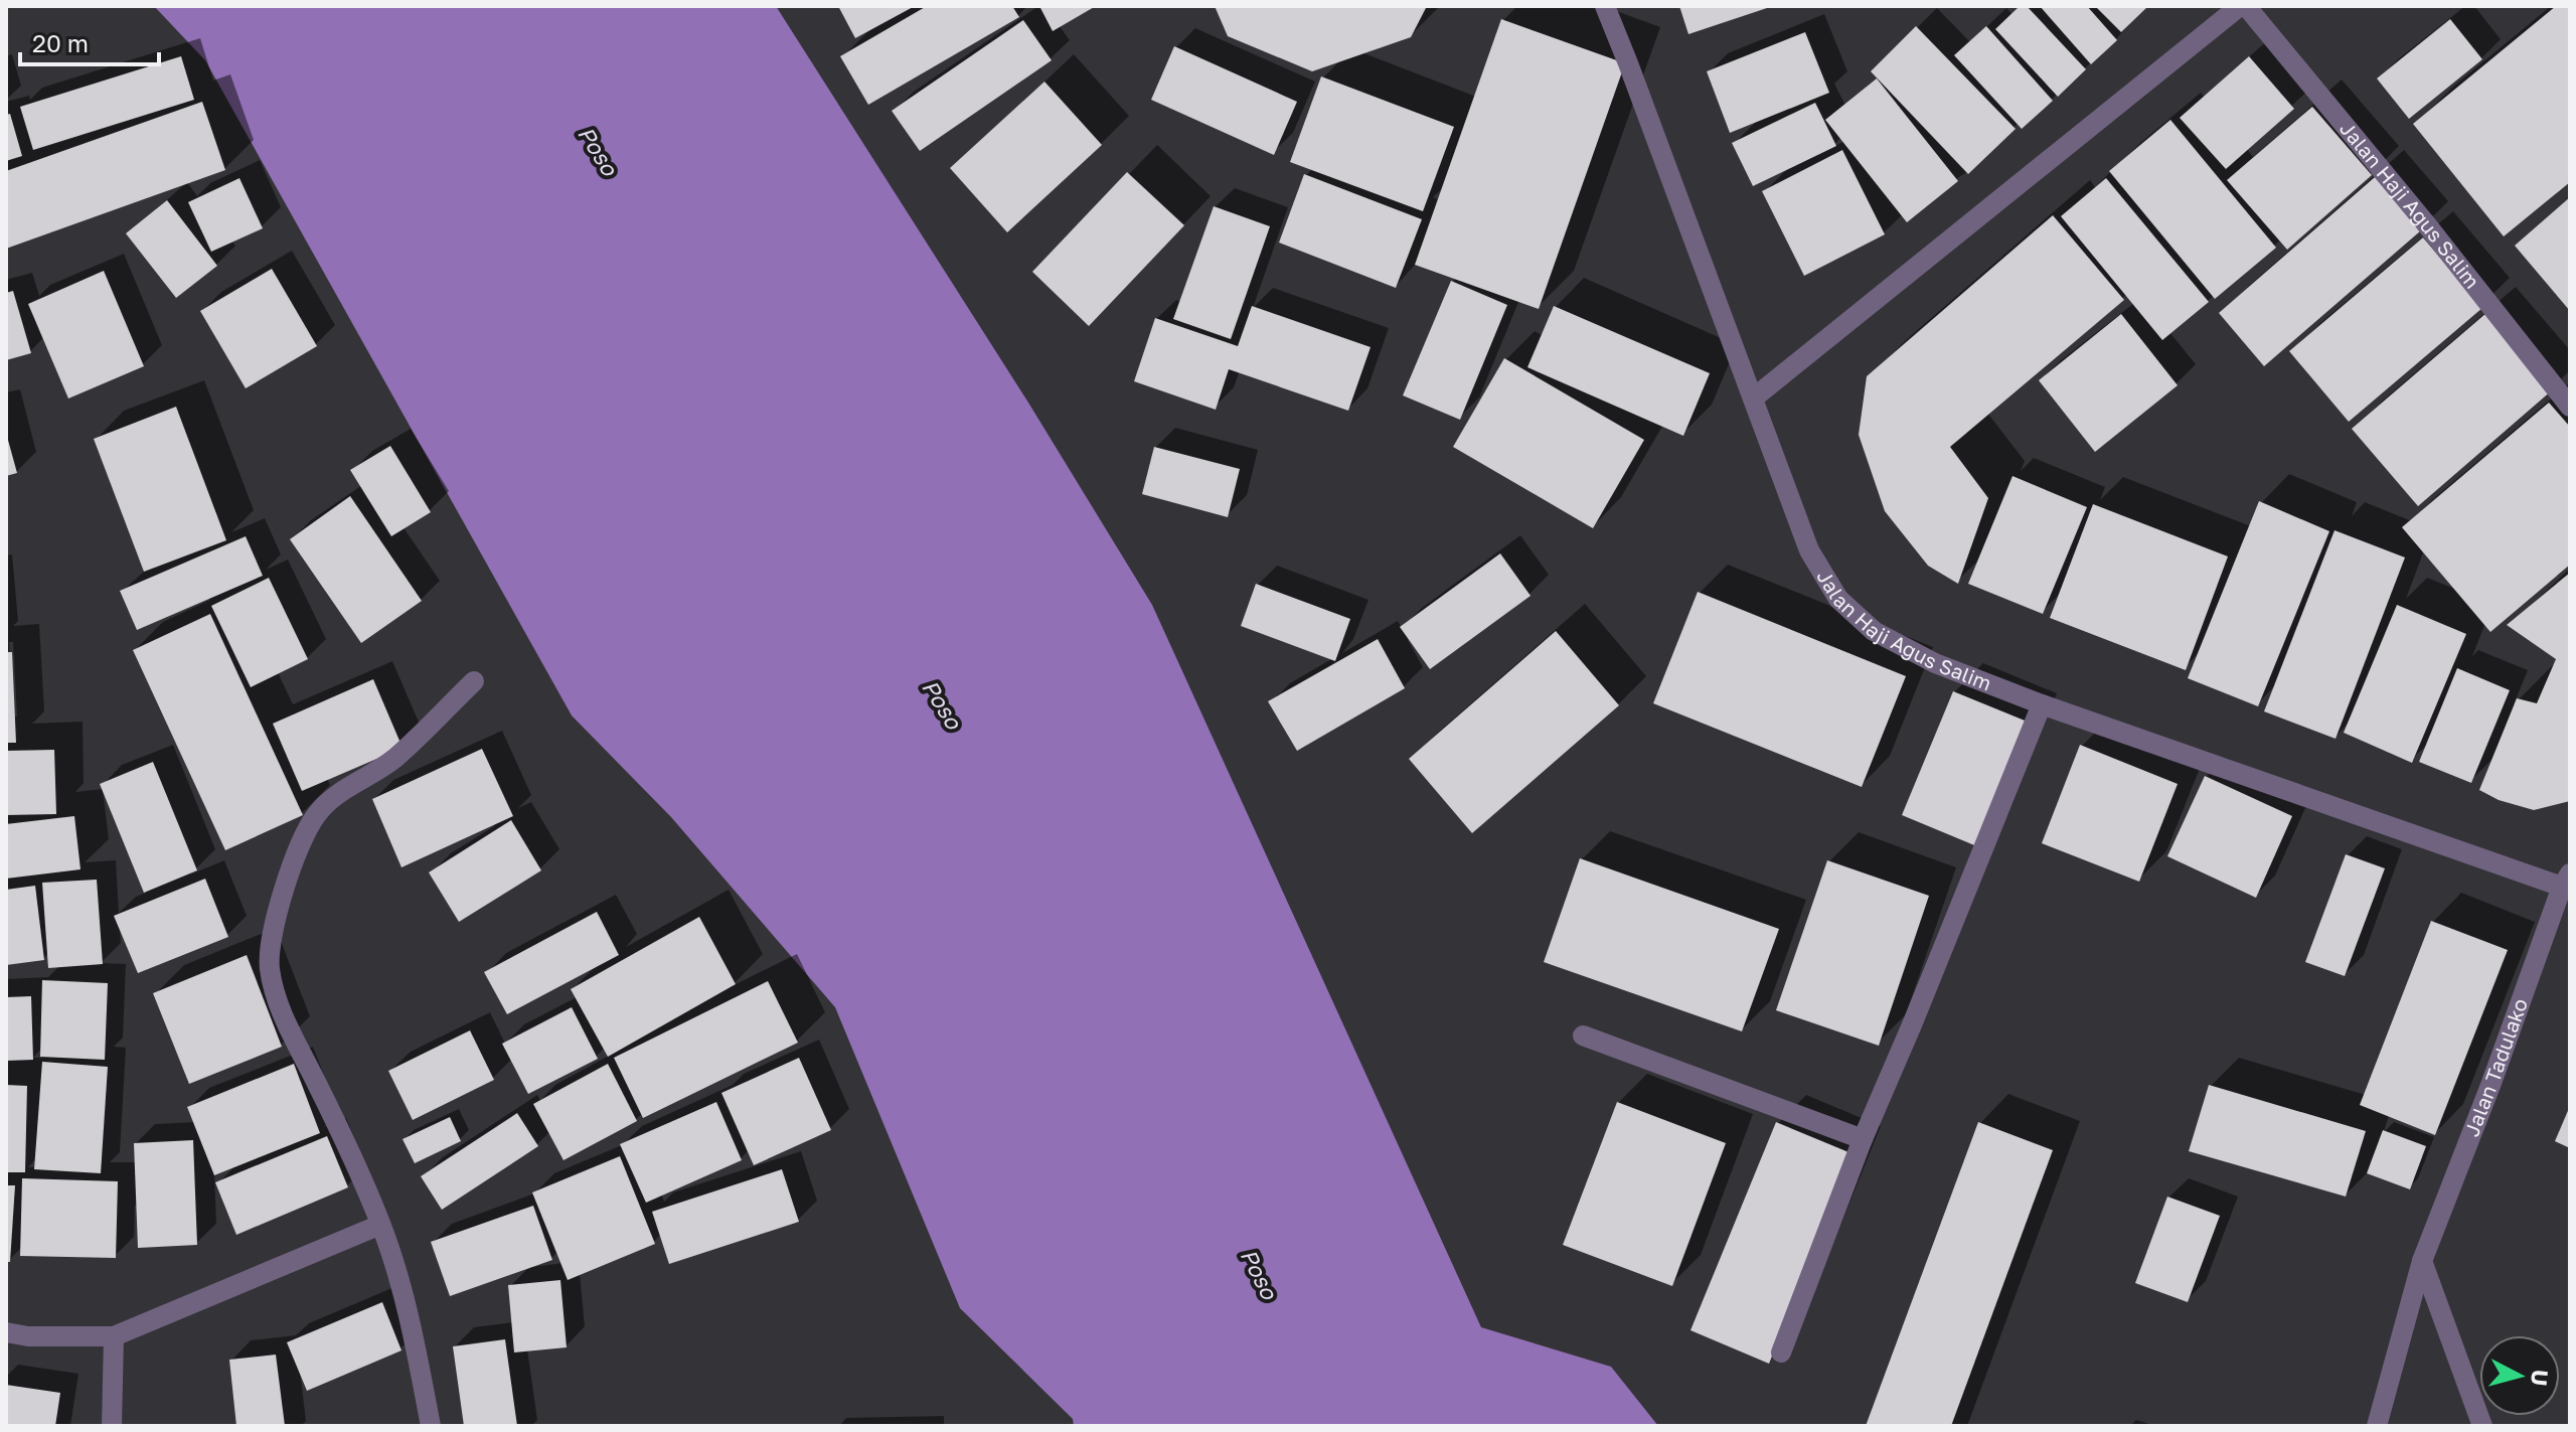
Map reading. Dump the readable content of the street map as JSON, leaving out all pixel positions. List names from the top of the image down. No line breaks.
{"streets":{"street":["Jalan Haji Agus Salim","Jalan Tadulako"]},"crossings":[["Jalan Haji Agus Salim","Jalan Tadulako"]],"water":["Poso"],"scale_bar":"20 m","north":"right"}
